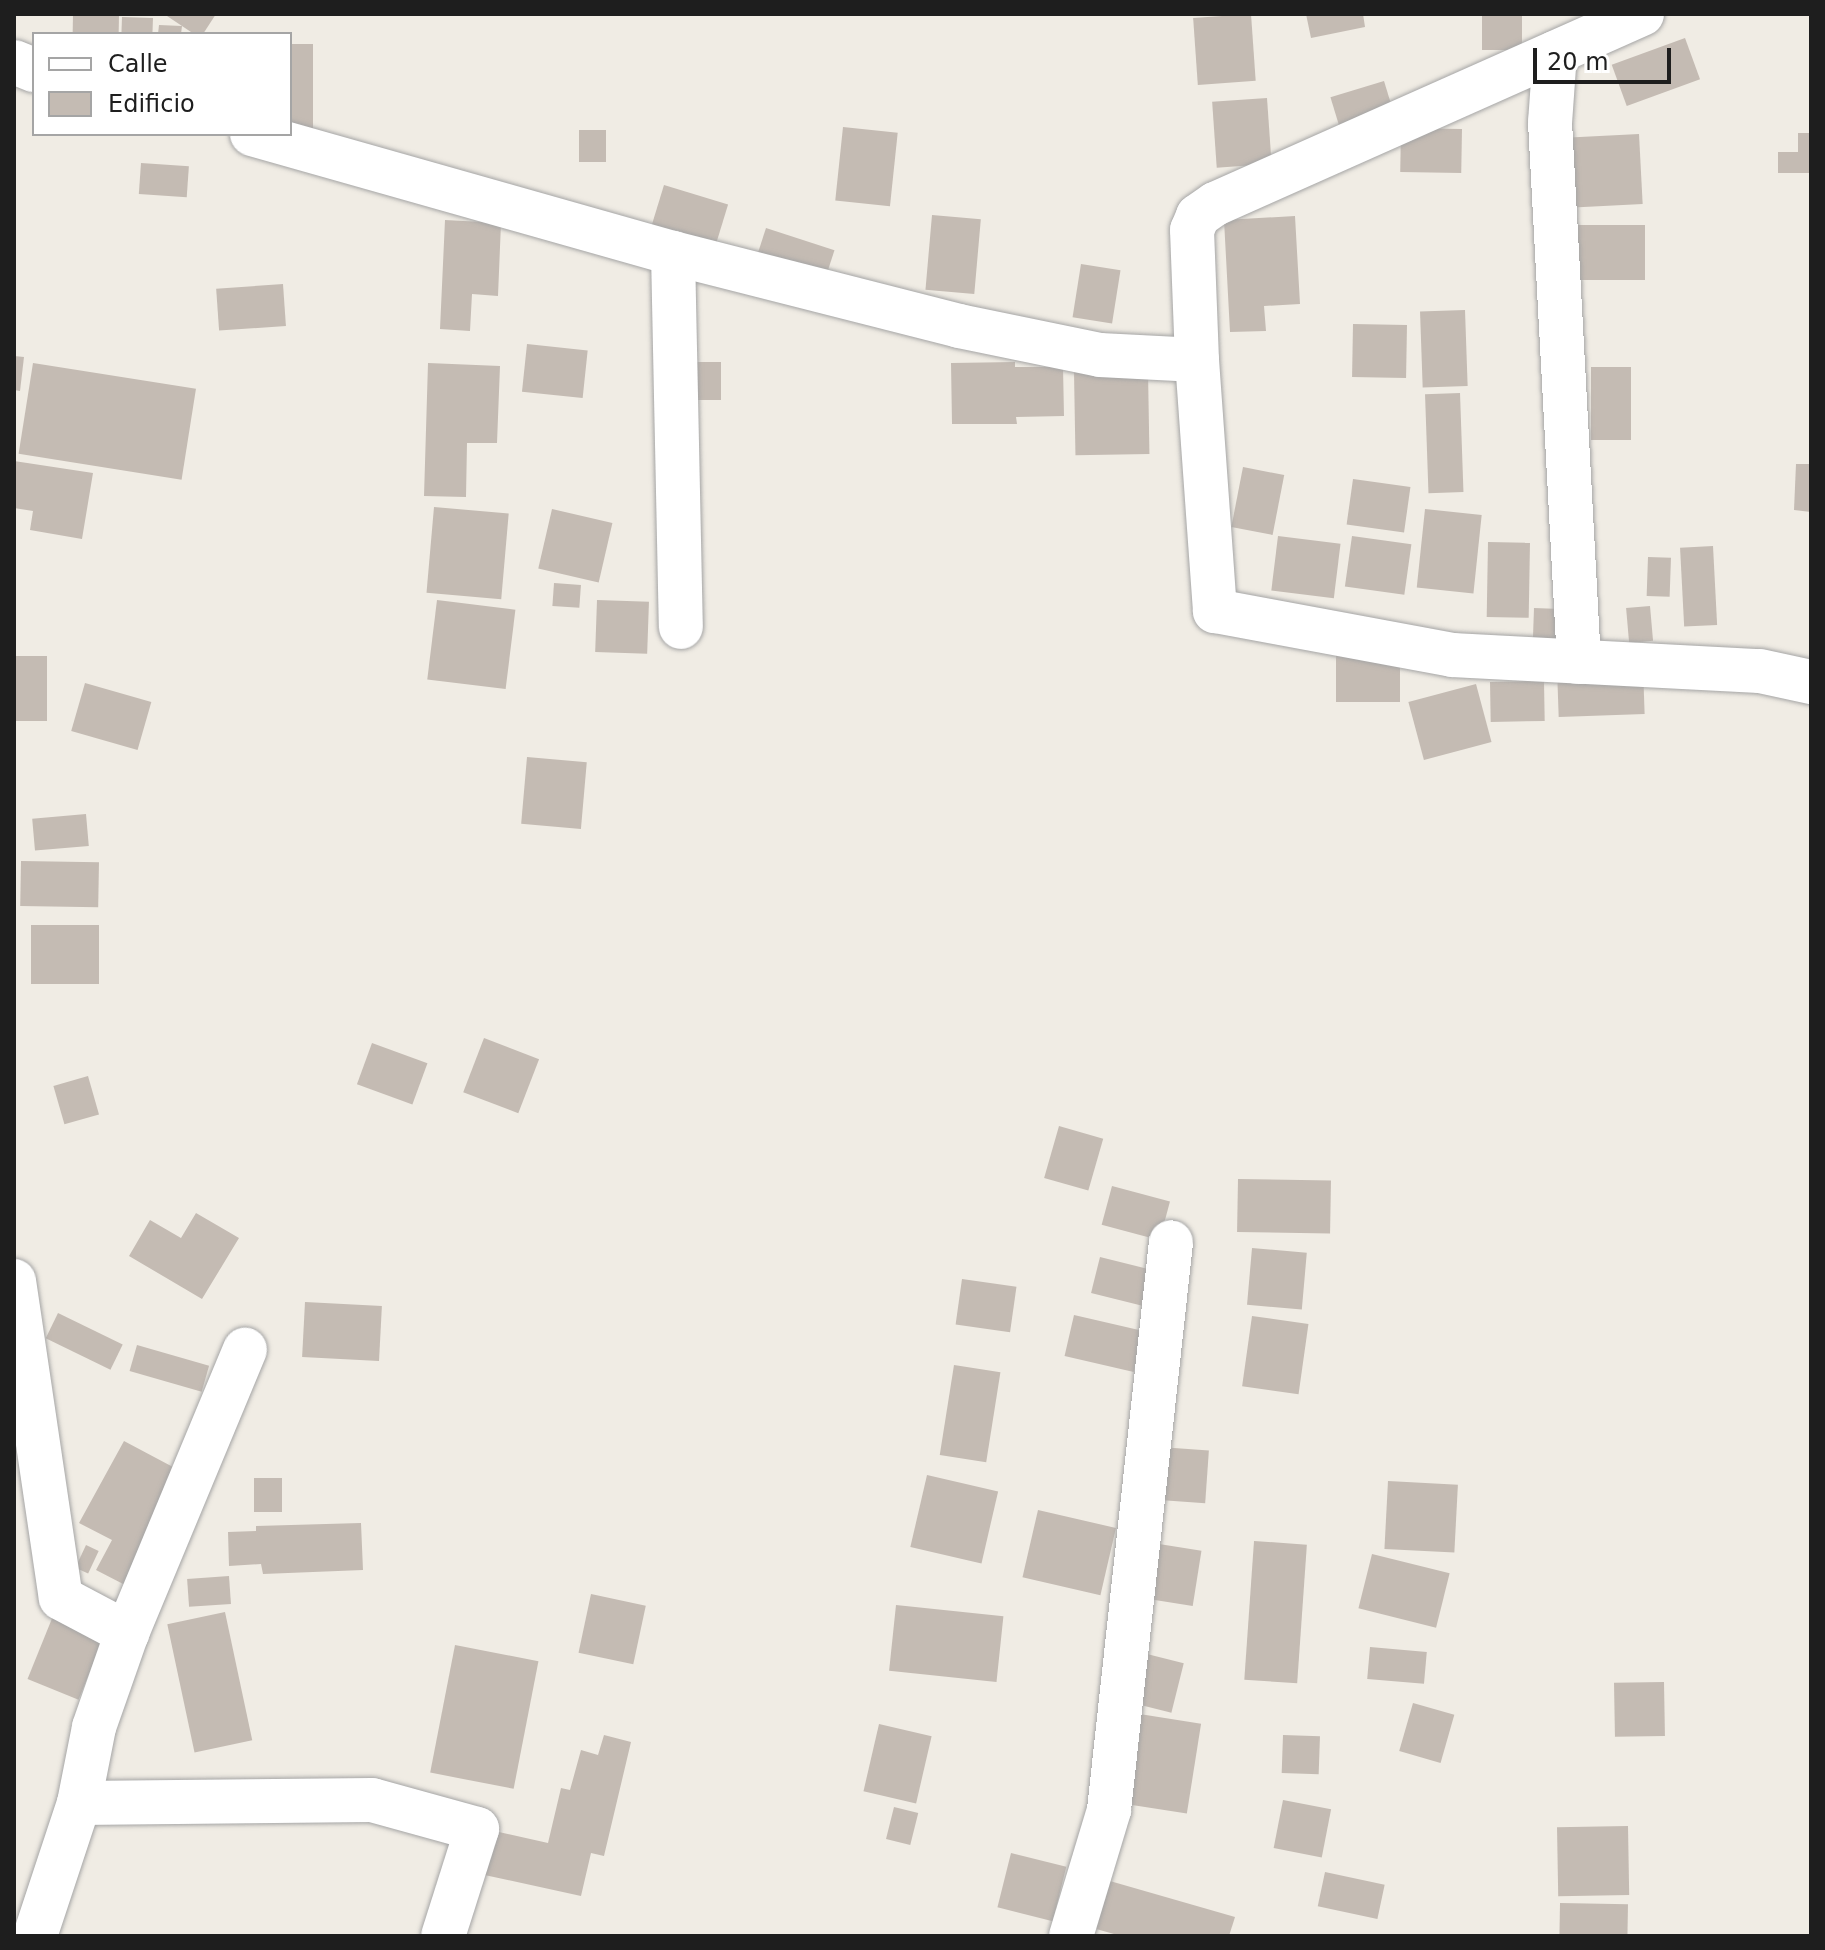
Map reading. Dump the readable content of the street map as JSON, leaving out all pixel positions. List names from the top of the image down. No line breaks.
{"legend":["Calle","Edificio"],"scale_bar":"20 m"}
